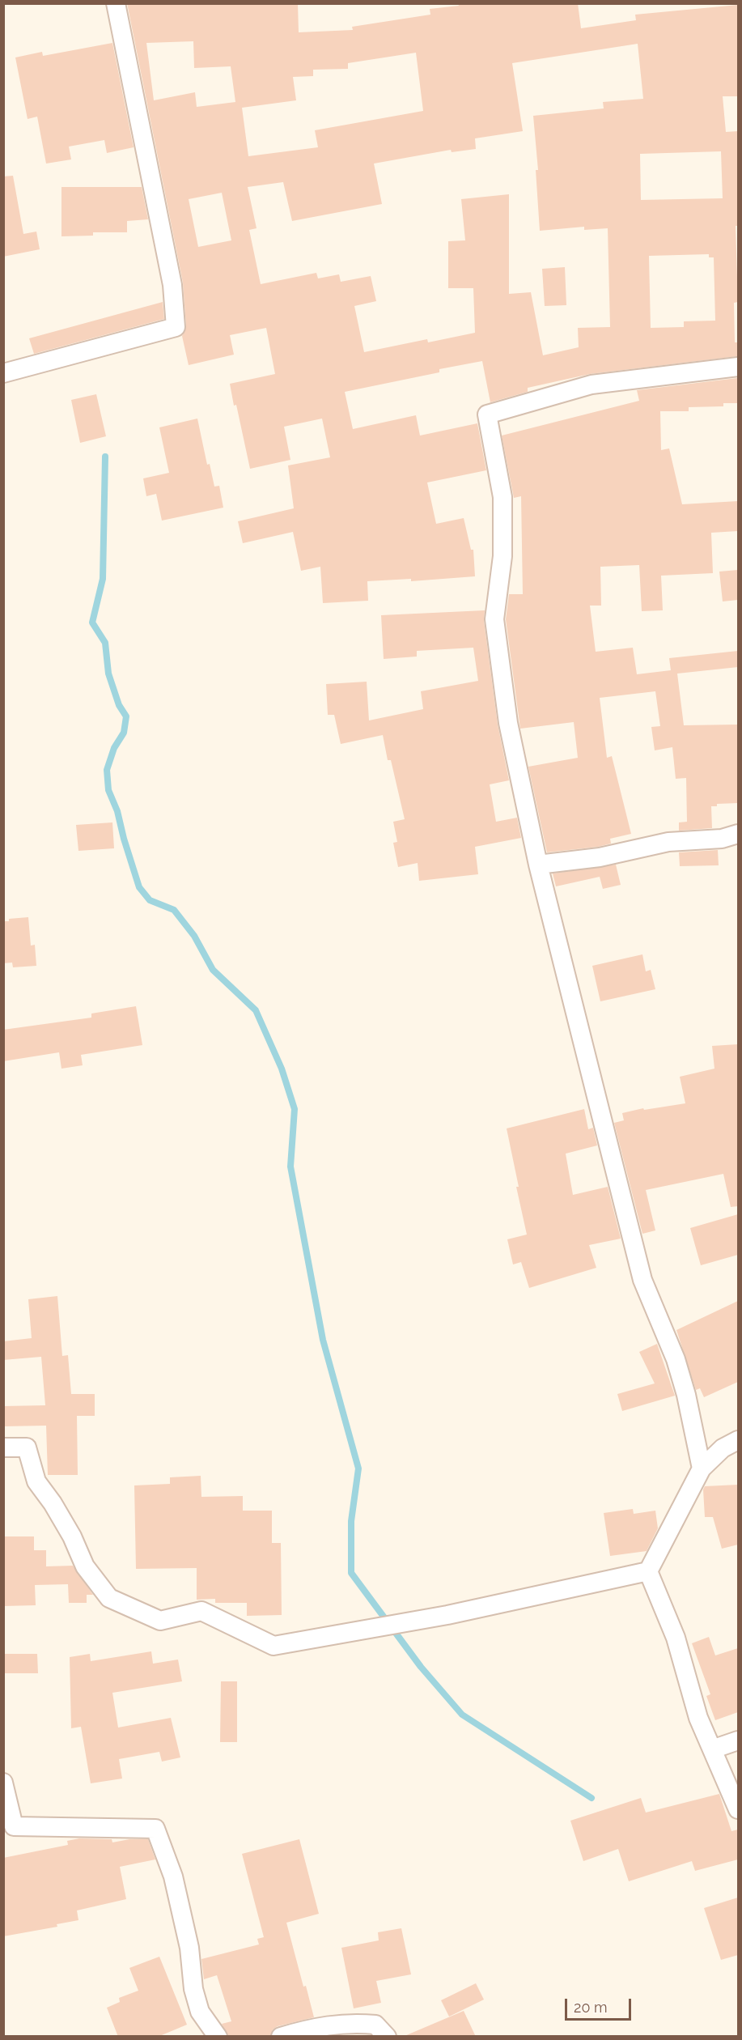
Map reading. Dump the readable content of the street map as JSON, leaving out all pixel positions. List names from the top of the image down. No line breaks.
{"scale_bar":"20 m"}
